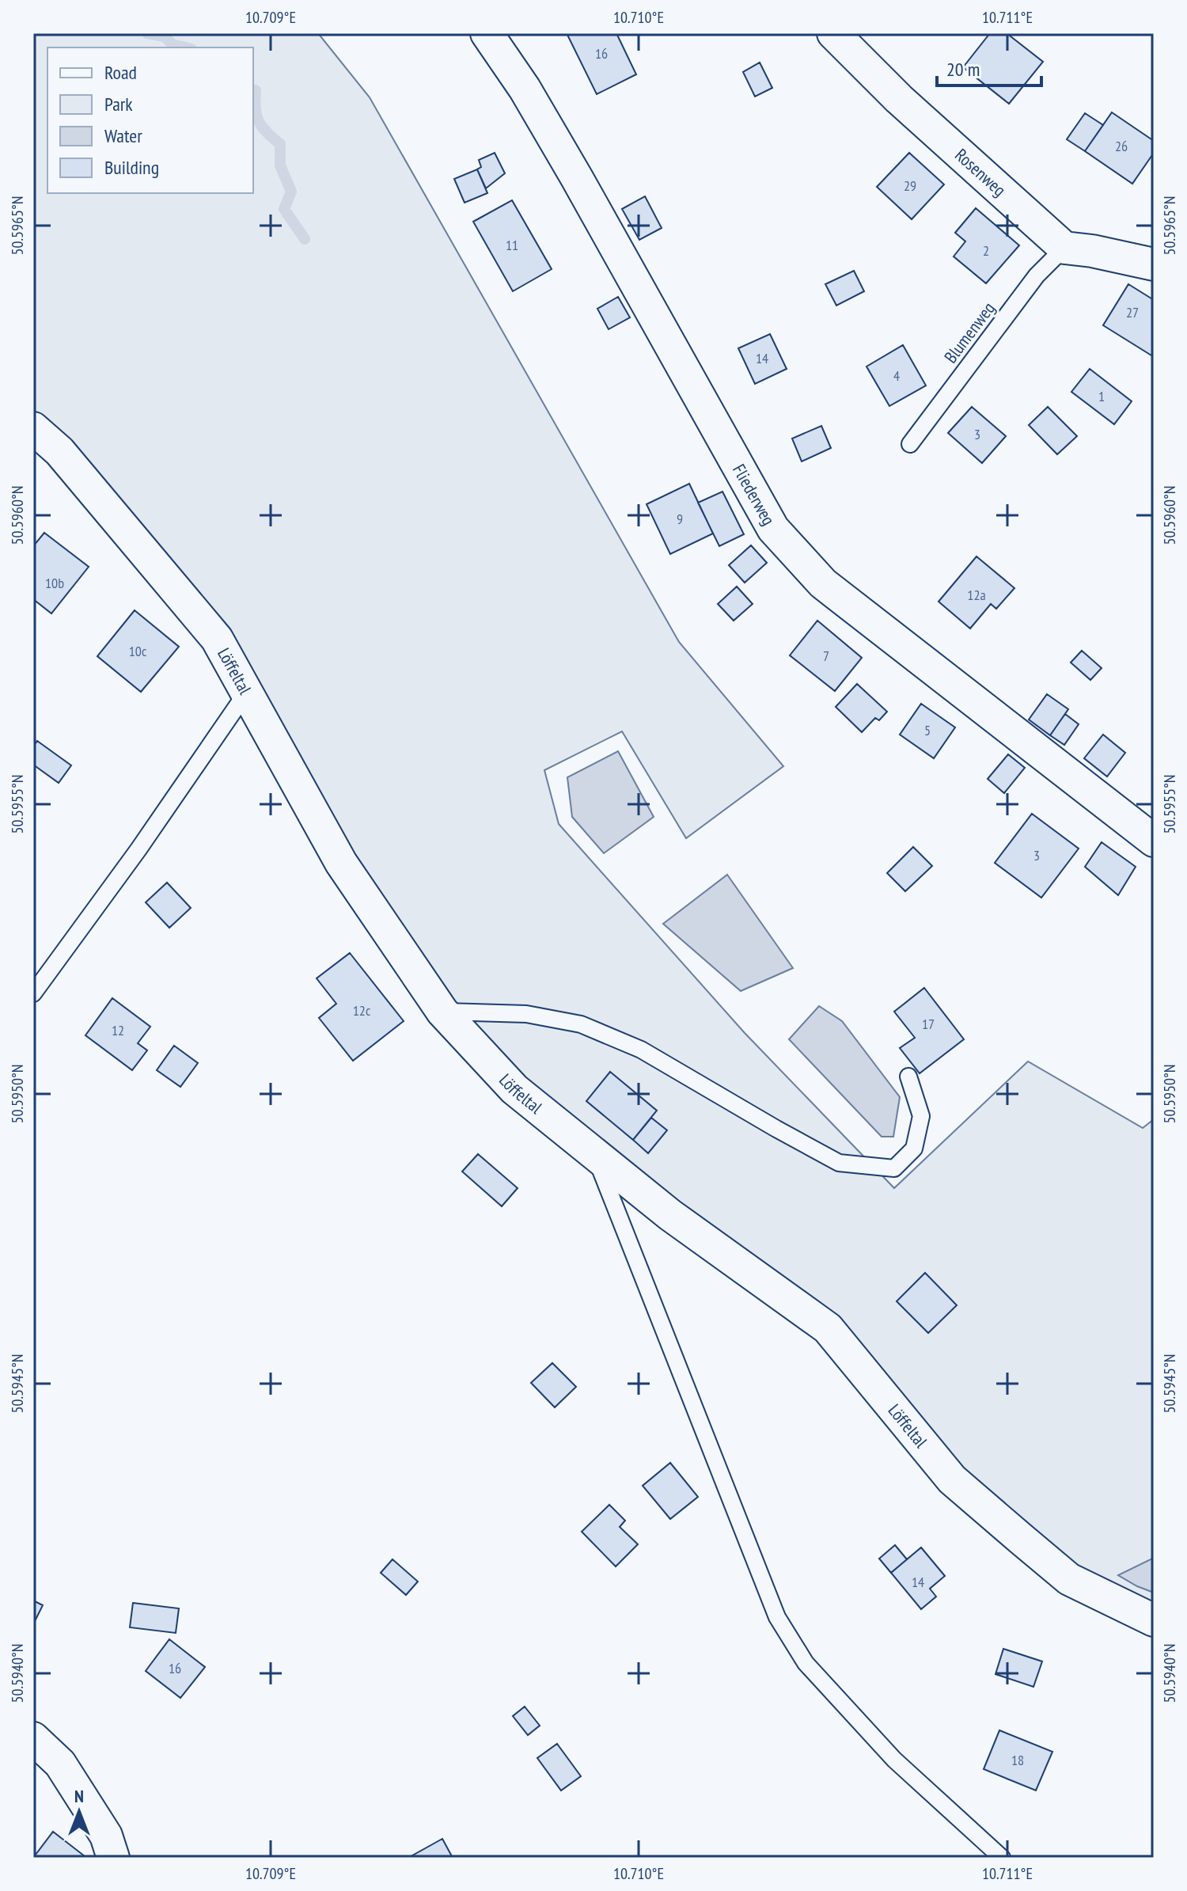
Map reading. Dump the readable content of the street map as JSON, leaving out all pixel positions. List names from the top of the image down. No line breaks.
{"streets":{"street":["Rosenweg","Fliederweg","Löffeltal"],"lane":["Blumenweg"]},"crossings":[["Rosenweg","Blumenweg"]],"house_numbers":["16","26","29","11","2","27","14","4","1","3","9","10b","12a","10c","7","5","3","12c","17","12","14","16","18"],"legend":["Road","Park","Water","Building"],"scale_bar":"20 m","north":"top","coordinates":["10.709°E","10.710°E","10.711°E","50.5965°N","50.5960°N","50.5955°N","50.5950°N","50.5945°N","50.5940°N"]}
